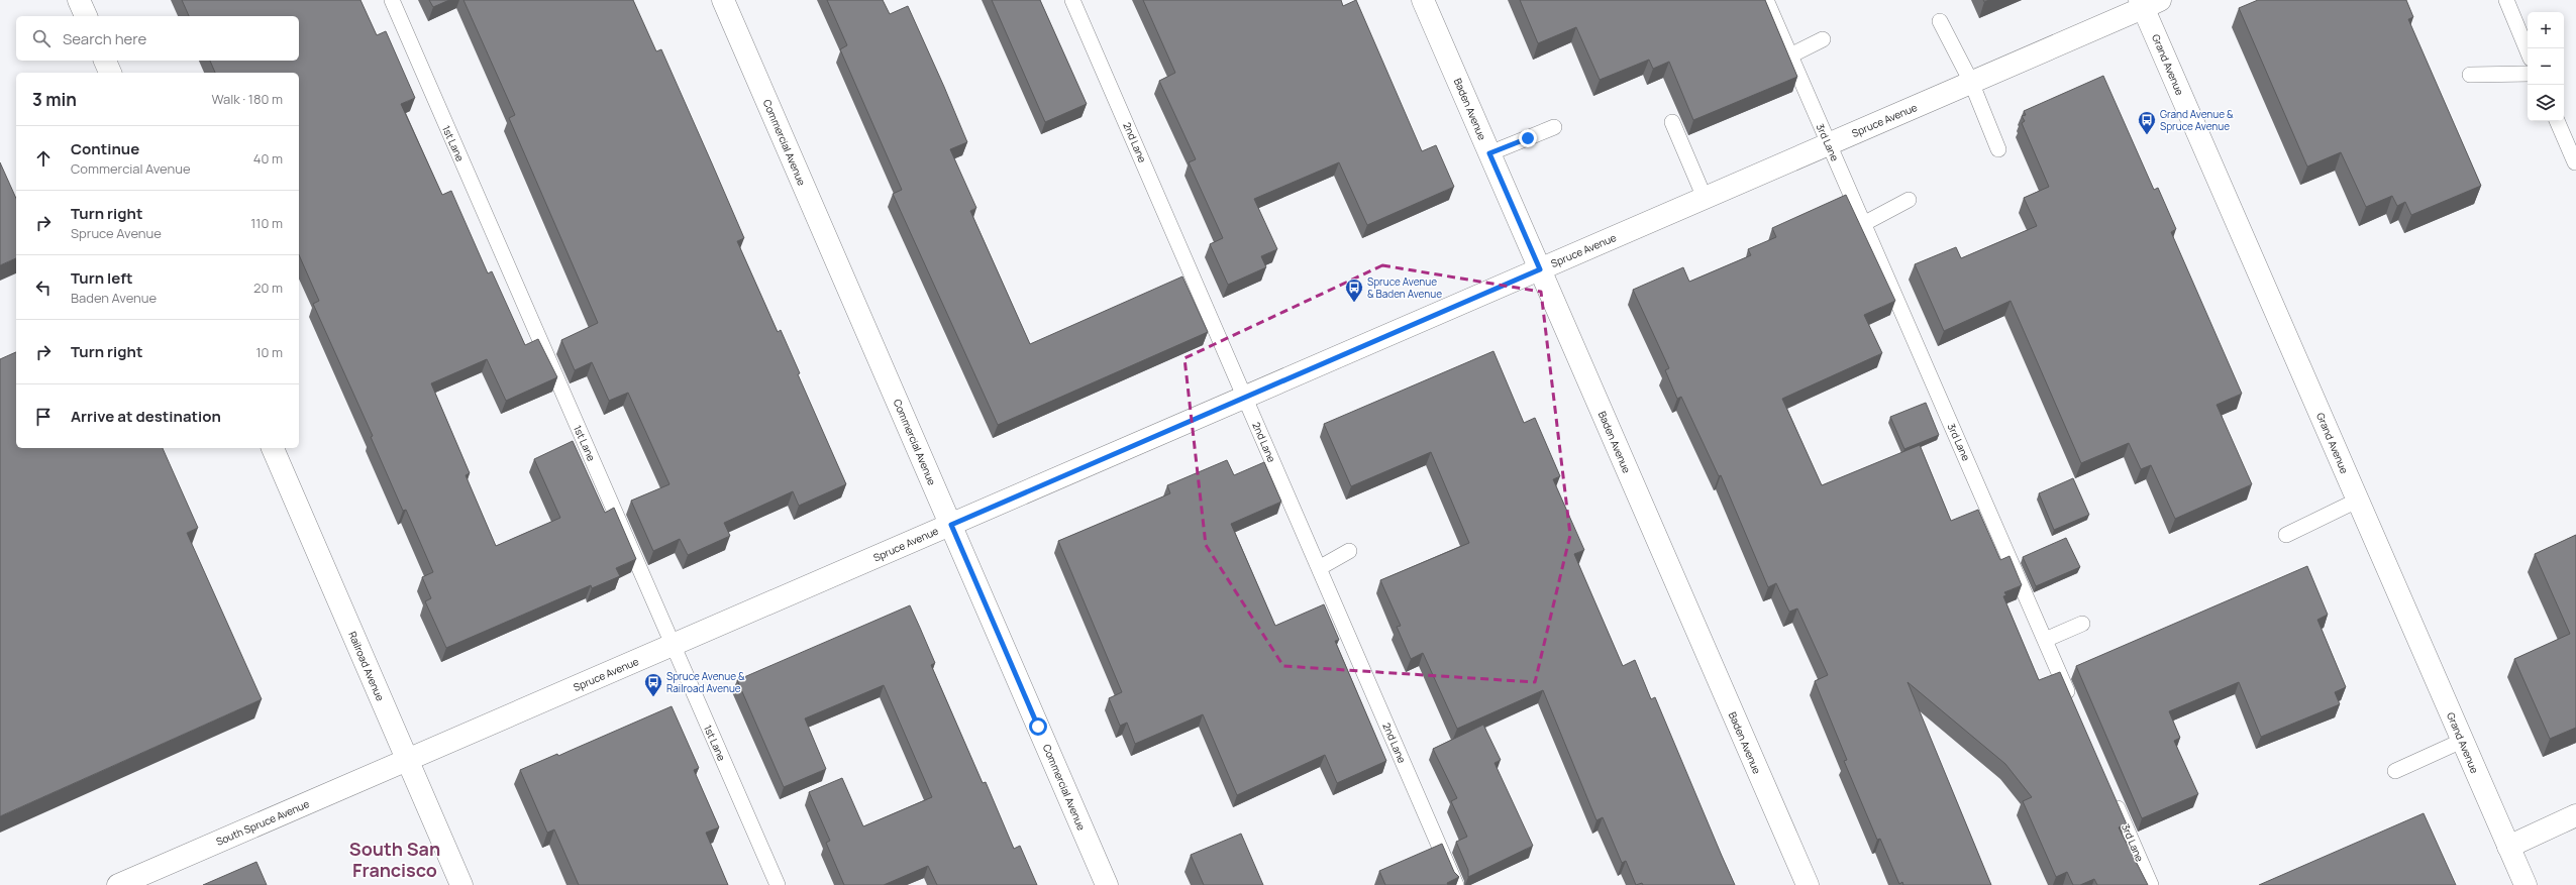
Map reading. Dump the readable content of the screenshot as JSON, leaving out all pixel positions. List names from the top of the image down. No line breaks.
{"streets":{"main road":["Grand Avenue","Baden Avenue","Spruce Avenue","Commercial Avenue","Railroad Avenue","South Spruce Avenue"],"lane":["2nd Lane","3rd Lane","1st Lane"]},"crossings":[["Grand Avenue","Spruce Avenue"],["Baden Avenue","Spruce Avenue"],["Spruce Avenue","Commercial Avenue"],["Spruce Avenue","2nd Lane"],["Spruce Avenue","3rd Lane"],["Spruce Avenue","1st Lane"],["Spruce Avenue","Railroad Avenue"],["Spruce Avenue","South Spruce Avenue"],["Railroad Avenue","South Spruce Avenue"]],"districts":["South San Francisco"],"places":{"bus stop":["Grand Avenue & Spruce Avenue","Spruce Avenue & Baden Avenue","Spruce Avenue & Railroad Avenue"]},"page":{"map_buttons":["+","−"],"search":"Search here","heading":["3 min","Walk · 180 m"],"list":[["Continue","Commercial Avenue","40 m"],["Turn right","Spruce Avenue","110 m"],["Turn left","Baden Avenue","20 m"],["Turn right","10 m"],"Arrive at destination"]}}
